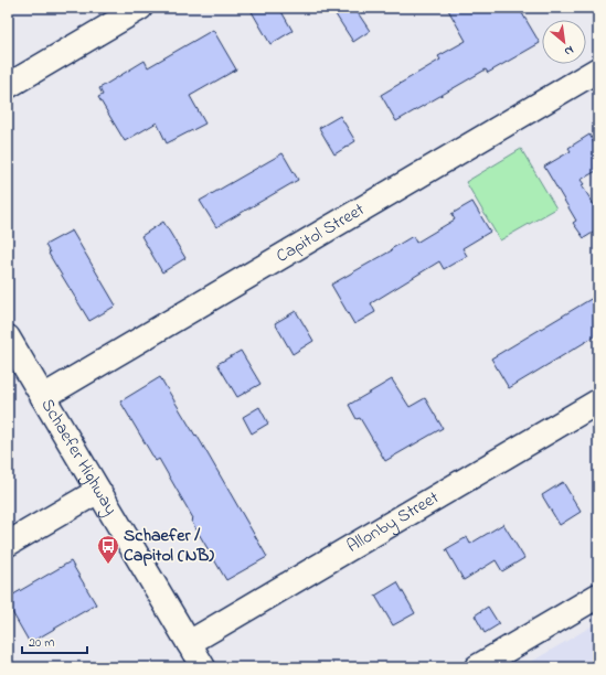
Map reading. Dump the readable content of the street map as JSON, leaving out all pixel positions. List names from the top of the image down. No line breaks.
{"streets":{"street":["Capitol Street","Schaefer Highway","Allonby Street"]},"crossings":[["Capitol Street","Schaefer Highway"],["Schaefer Highway","Allonby Street"]],"places":{"bus stop":["Schaefer / Capitol (NB)"]},"scale_bar":"20 m","north":"bottom right"}
